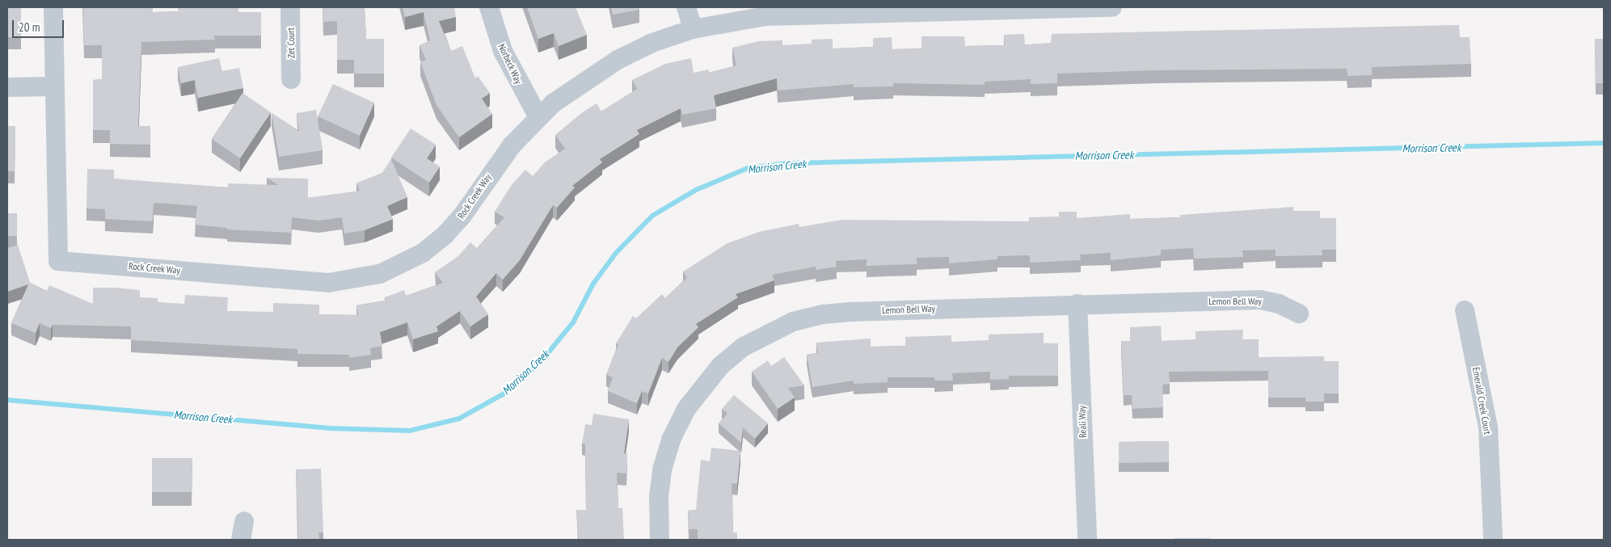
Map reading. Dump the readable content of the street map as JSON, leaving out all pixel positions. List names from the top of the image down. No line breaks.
{"streets":{"street":["Zet Court","Norbeck Way","Rock Creek Way","Lemon Bell Way","Emerald Creek Court","Reali Way"]},"crossings":[["Norbeck Way","Rock Creek Way"],["Lemon Bell Way","Reali Way"]],"water":["Morrison Creek"],"scale_bar":"20 m"}
